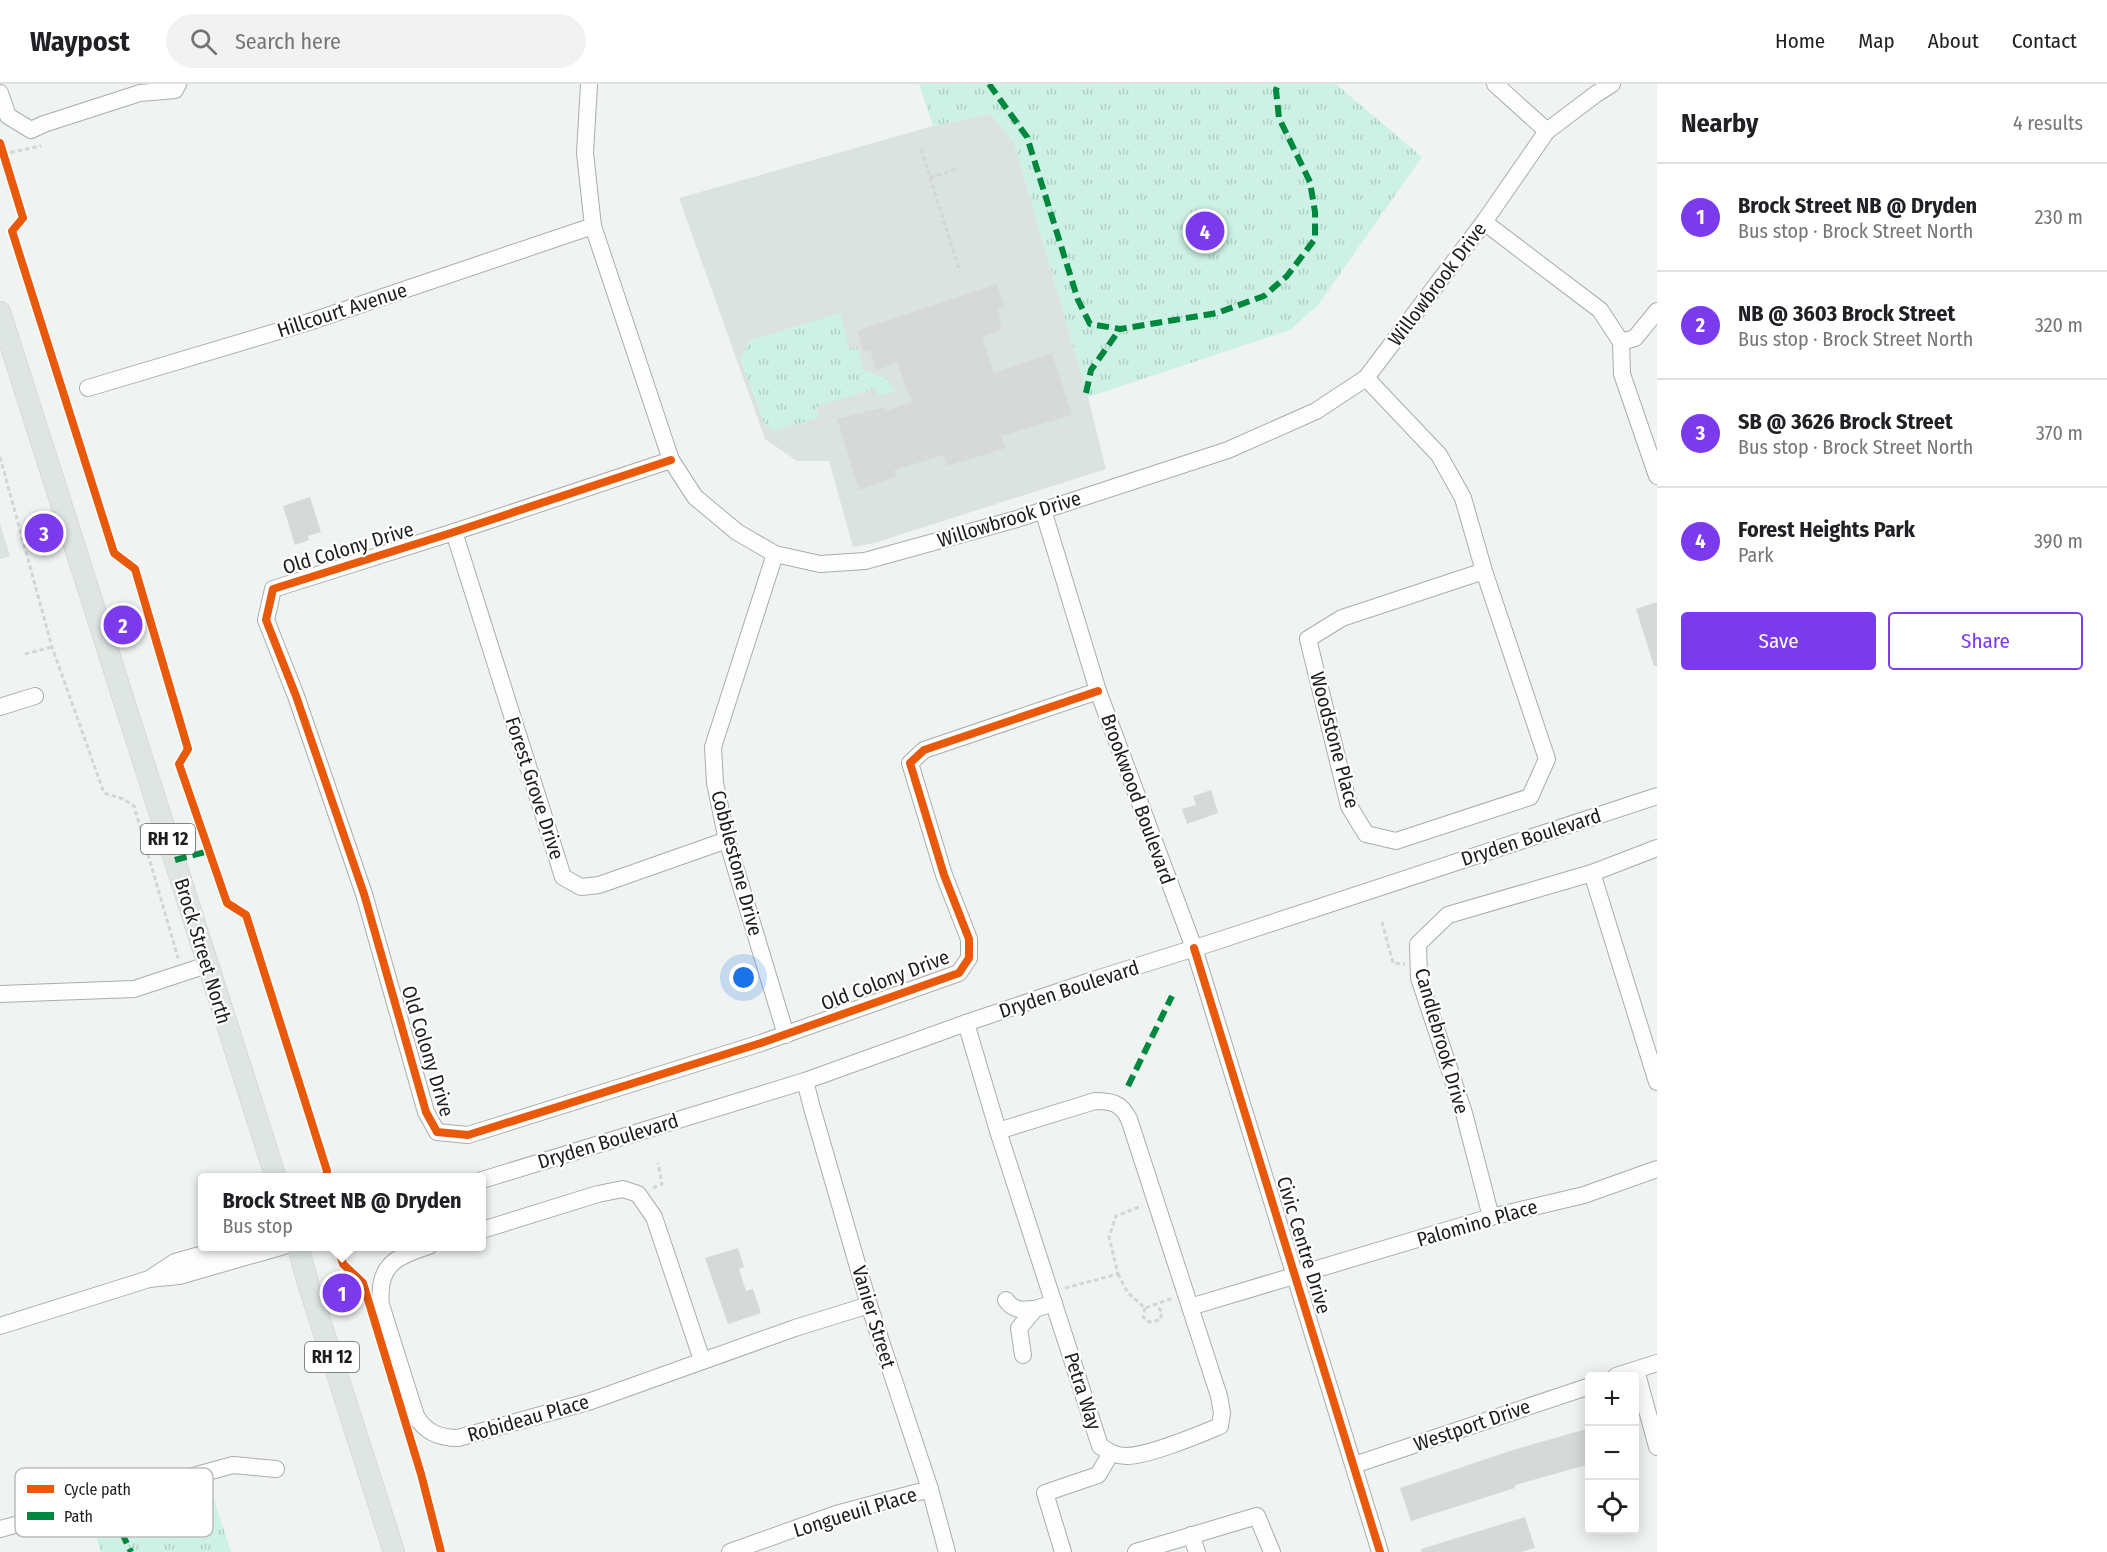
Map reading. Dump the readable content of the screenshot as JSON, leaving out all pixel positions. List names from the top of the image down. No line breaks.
{"streets":{"main road":["RH 12","Brock Street North"],"street":["Willowbrook Drive","Hillcourt Avenue","Old Colony Drive","Woodstone Place","Forest Grove Drive","Brookwood Boulevard","Dryden Boulevard","Cobblestone Drive","Candlebrook Drive","Palomino Place","Civic Centre Drive","Vanier Street","Petra Way","Robideau Place","Westport Drive","Longueuil Place"]},"crossings":[["Willowbrook Drive","Hillcourt Avenue"],["Willowbrook Drive","Old Colony Drive"],["Willowbrook Drive","Woodstone Place"],["Willowbrook Drive","Brookwood Boulevard"],["Willowbrook Drive","Cobblestone Drive"],["Old Colony Drive","Forest Grove Drive"],["Old Colony Drive","Brookwood Boulevard"],["Old Colony Drive","Cobblestone Drive"],["Forest Grove Drive","Cobblestone Drive"],["Brookwood Boulevard","Dryden Boulevard"],["Brookwood Boulevard","Civic Centre Drive"],["Dryden Boulevard","Civic Centre Drive"],["Dryden Boulevard","Vanier Street"],["Dryden Boulevard","Petra Way"],["Candlebrook Drive","Palomino Place"],["Palomino Place","Civic Centre Drive"],["Civic Centre Drive","Westport Drive"],["Vanier Street","Robideau Place"],["Vanier Street","Longueuil Place"]],"legend":["Cycle path","Path"],"page":{"header":"Waypost","search":"Search here","nav":["Home","Map","About","Contact"],"heading":["Nearby","4 results"],"list":[{"mark":"1","name":"Brock Street NB @ Dryden","note":"Bus stop · Brock Street North","value":"230 m"},{"mark":"2","name":"NB @ 3603 Brock Street","note":"Bus stop · Brock Street North","value":"320 m"},{"mark":"3","name":"SB @ 3626 Brock Street","note":"Bus stop · Brock Street North","value":"370 m"},{"mark":"4","name":"Forest Heights Park","note":"Park","value":"390 m"}],"pins":["4","3","2","1"],"buttons":["Save","Share"],"popup":["Brock Street NB @ Dryden","Bus stop"],"map_buttons":["+","−"]}}
